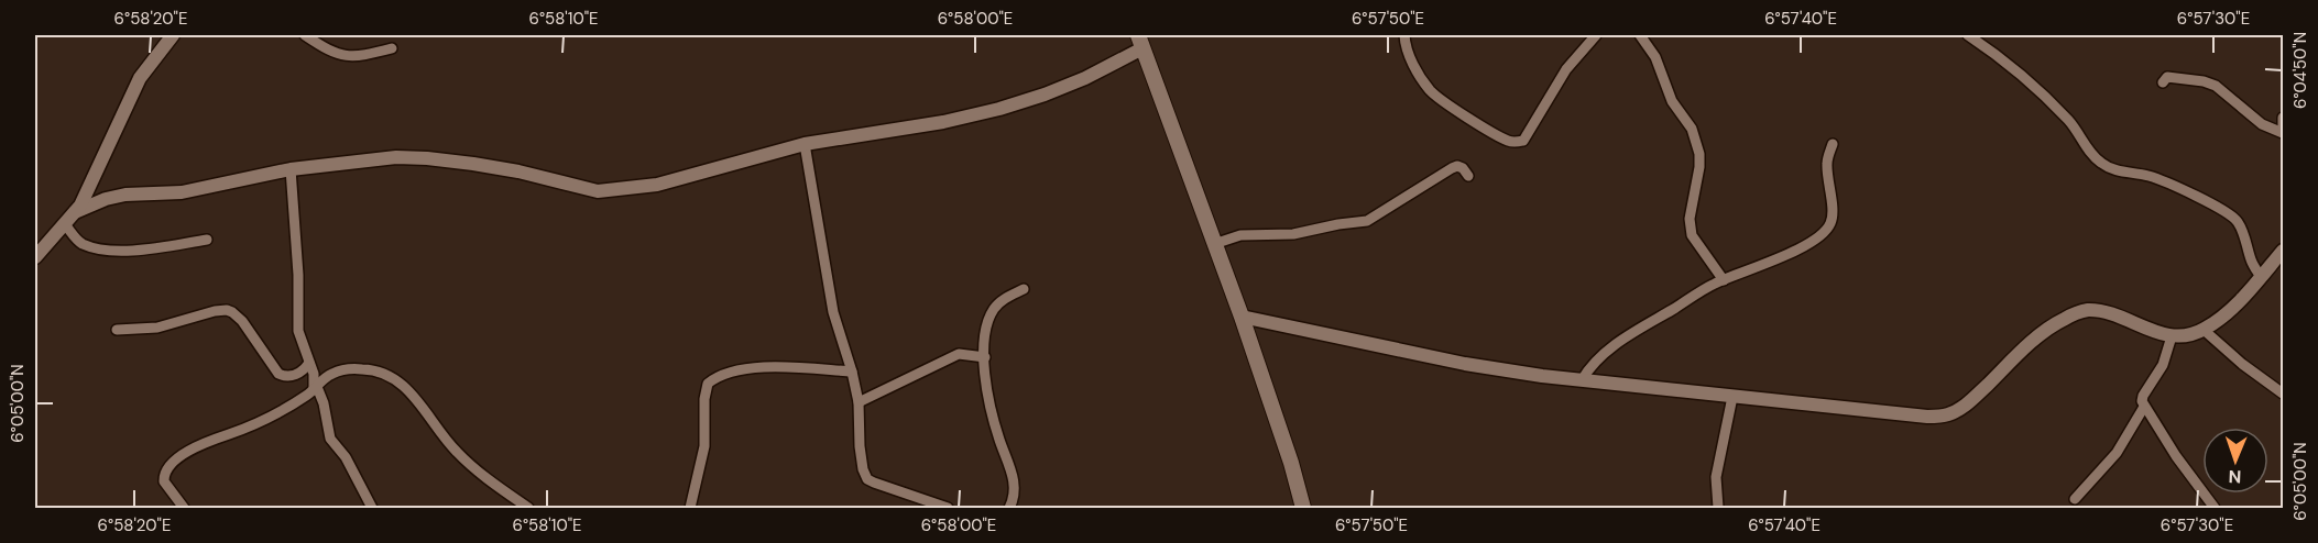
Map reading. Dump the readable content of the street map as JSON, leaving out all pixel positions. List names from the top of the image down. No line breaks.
{"north":"bottom","coordinates":["6°58'20\"E","6°58'10\"E","6°58'00\"E","6°57'50\"E","6°57'40\"E","6°57'30\"E","6°04'50\"N","6°05'00\"N"]}
